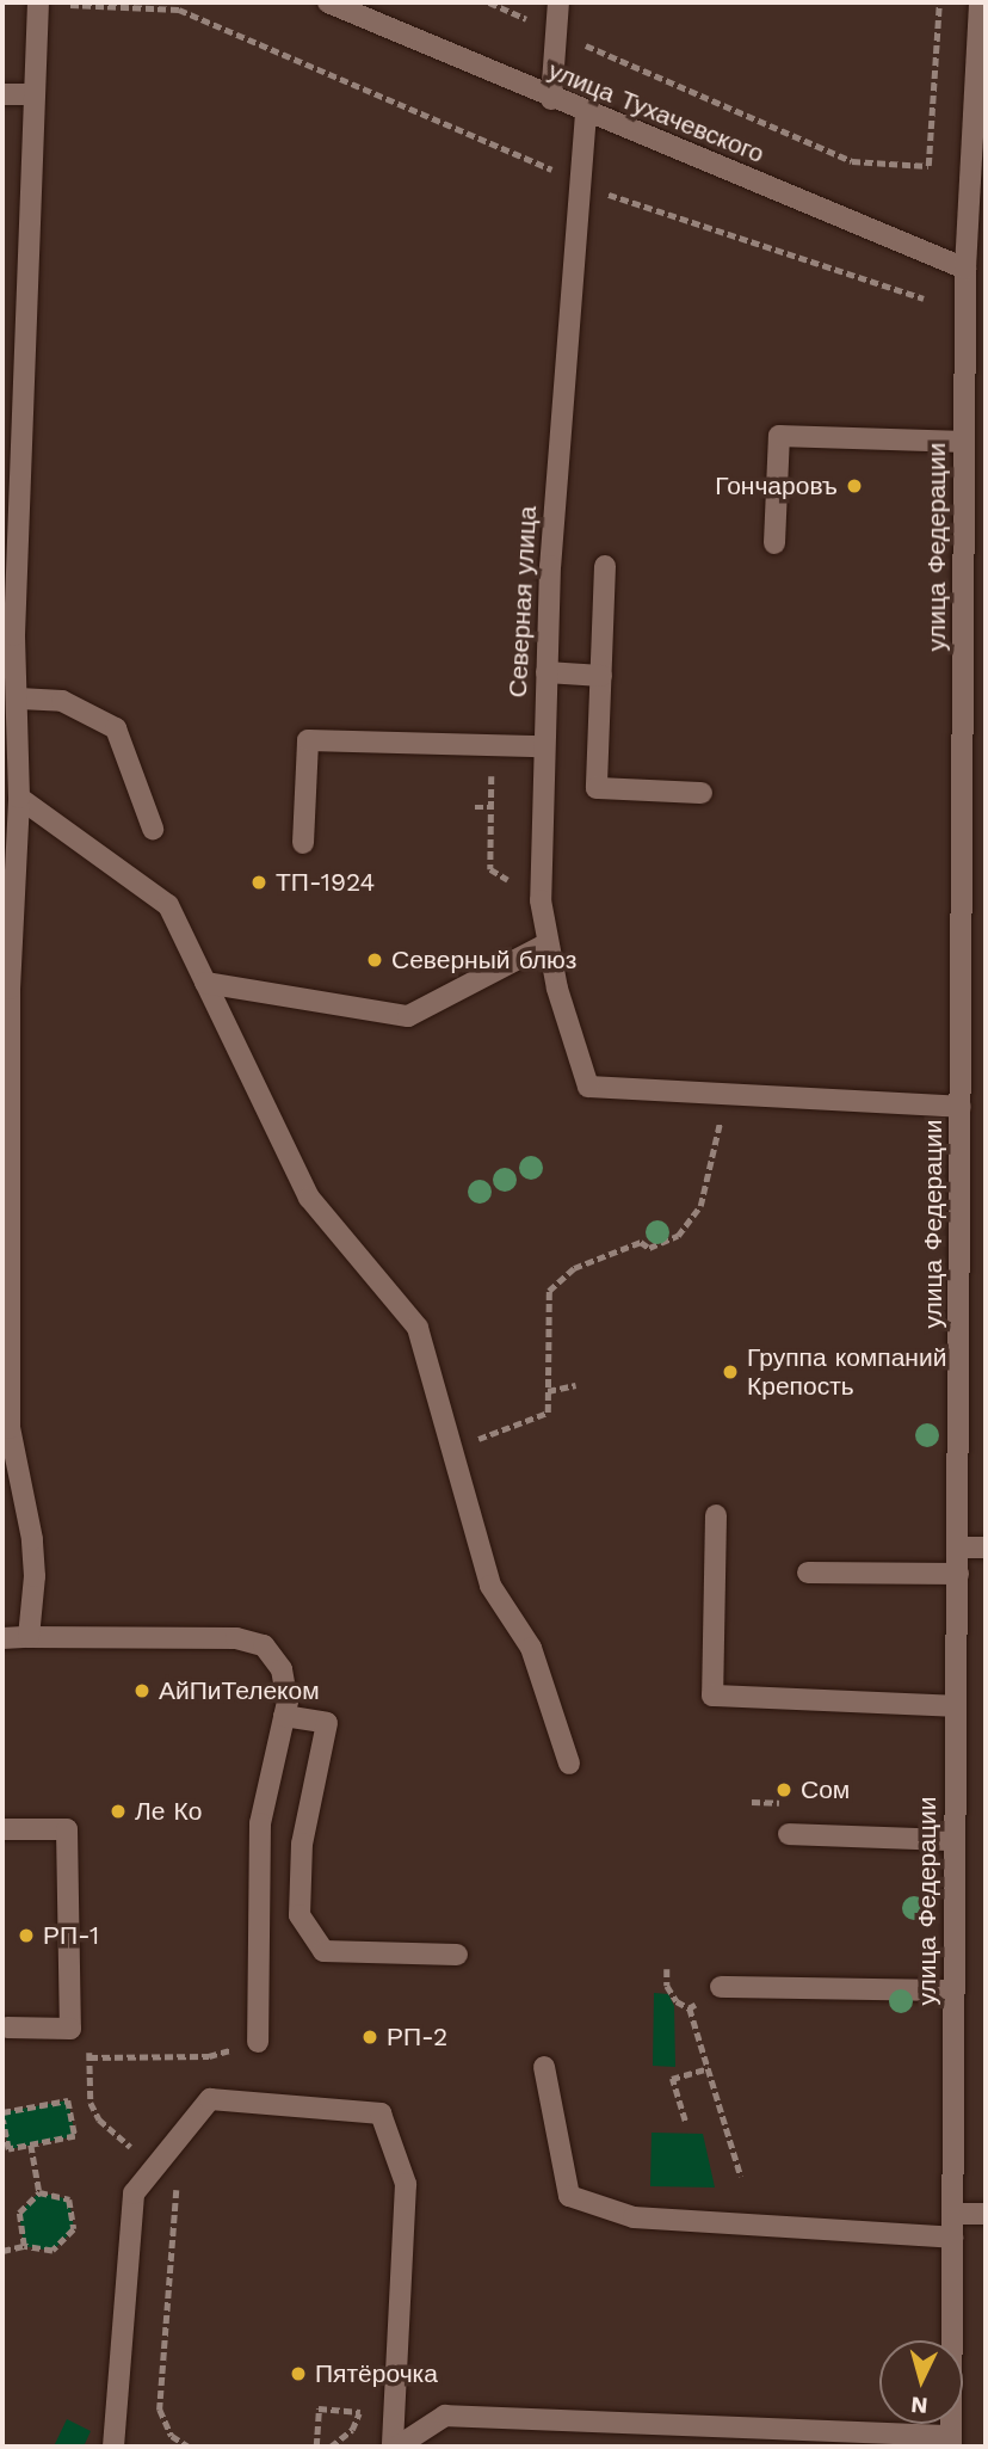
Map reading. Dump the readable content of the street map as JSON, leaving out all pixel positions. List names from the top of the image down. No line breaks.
{"streets":{"street":["улица Тухачевского","улица Федерации","Северная улица"]},"crossings":[["улица Тухачевского","улица Федерации"],["улица Тухачевского","Северная улица"]],"places":["Гончаровъ","ТП-1924","Северный блюз","Группа компаний Крепость","АйПиТелеком","Сом","Ле Ко","РП-1","РП-2","Пятёрочка"],"north":"bottom"}
